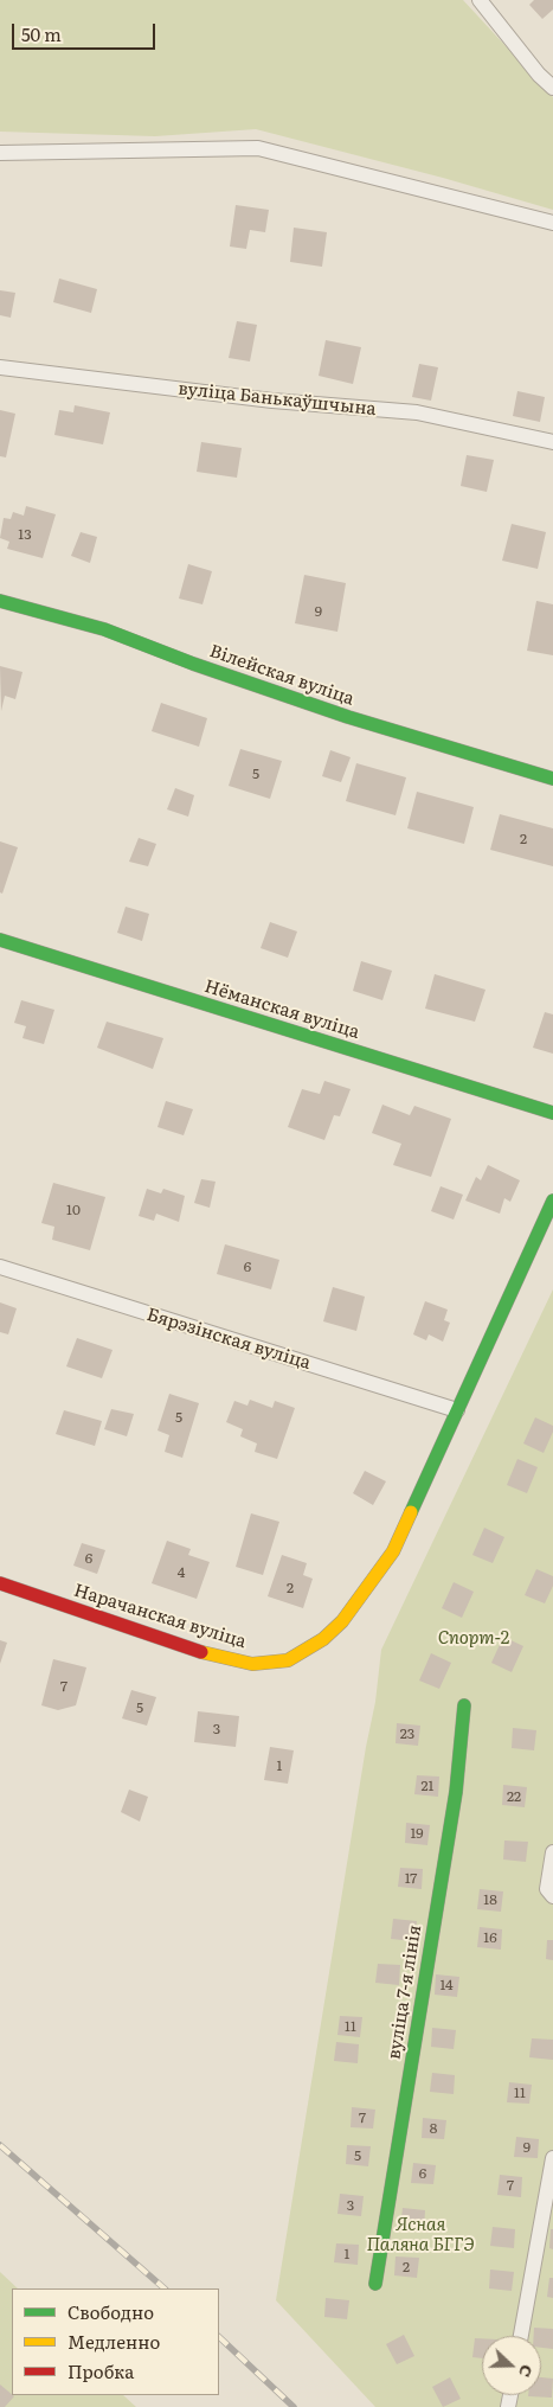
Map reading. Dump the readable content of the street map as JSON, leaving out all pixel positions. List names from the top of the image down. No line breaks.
{"streets":{"street":["вуліца Банькаўшчына","Вілейская вуліца","Нёманская вуліца","Бярэзінская вуліца","Нарачанская вуліца","вуліца 7-я лінія"]},"crossings":[["Бярэзінская вуліца","Нарачанская вуліца"]],"parks":["Спорт-2","Ясная Паляна БГГЭ"],"house_numbers":["13","9","5","2","10","6","5","6","4","2","7","5","3","23","1","21","22","19","17","18","16","14","11","11","7","8","9","5","6","7","3","1","2"],"legend":["Свободно","Медленно","Пробка"],"scale_bar":"50 m","north":"right"}
